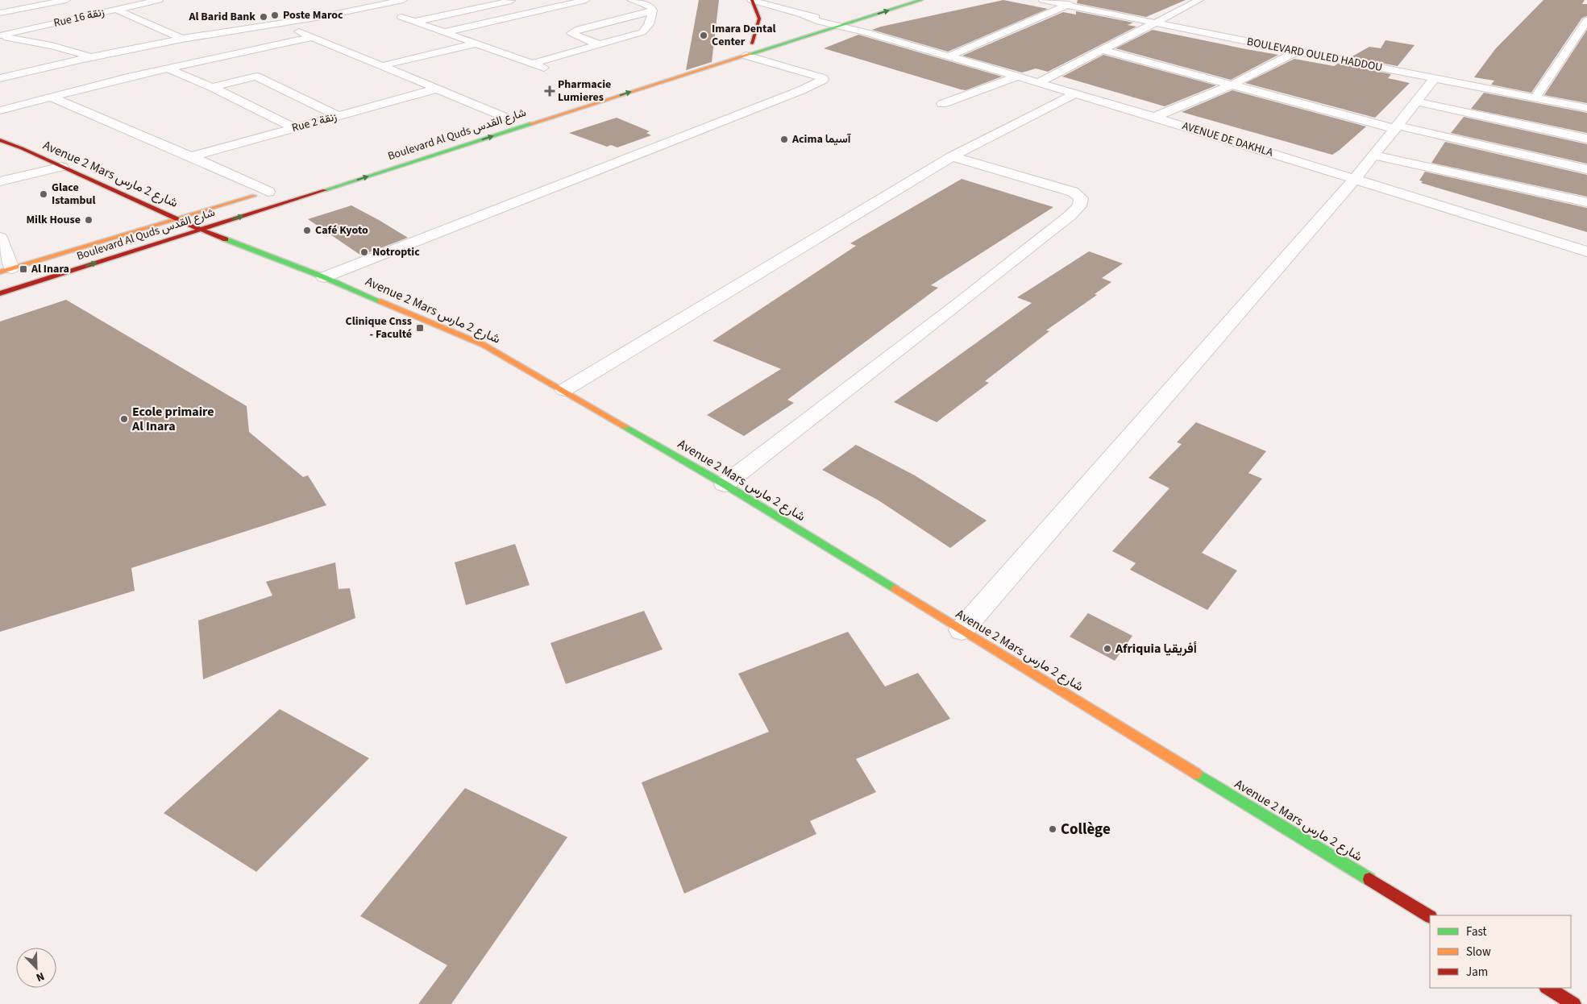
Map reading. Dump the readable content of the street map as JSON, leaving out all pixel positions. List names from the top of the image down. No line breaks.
{"streets":{"main road":["Boulevard Al Quds شارع القدس","Avenue 2 Mars شارع 2 مارس"],"street":["Rue 16 زنقة","BOULEVARD OULED HADDOU","Rue 2 زنقة","AVENUE DE DAKHLA"]},"crossings":[["Boulevard Al Quds شارع القدس","AVENUE DE DAKHLA"],["Boulevard Al Quds شارع القدس","Avenue 2 Mars شارع 2 مارس"]],"places":{"other":["Poste Maroc","Al Barid Bank","Imara Dental Center","Acima آسيما","Glace Istambul","Milk House","Café Kyoto","Notroptic","Ecole primaire Al Inara","Afriquia أفريقيا","Collège"],"health":["Pharmacie Lumieres"],"transit":["Al Inara","Clinique Cnss - Faculté"]},"legend":["Fast","Slow","Jam"],"north":"bottom right"}
